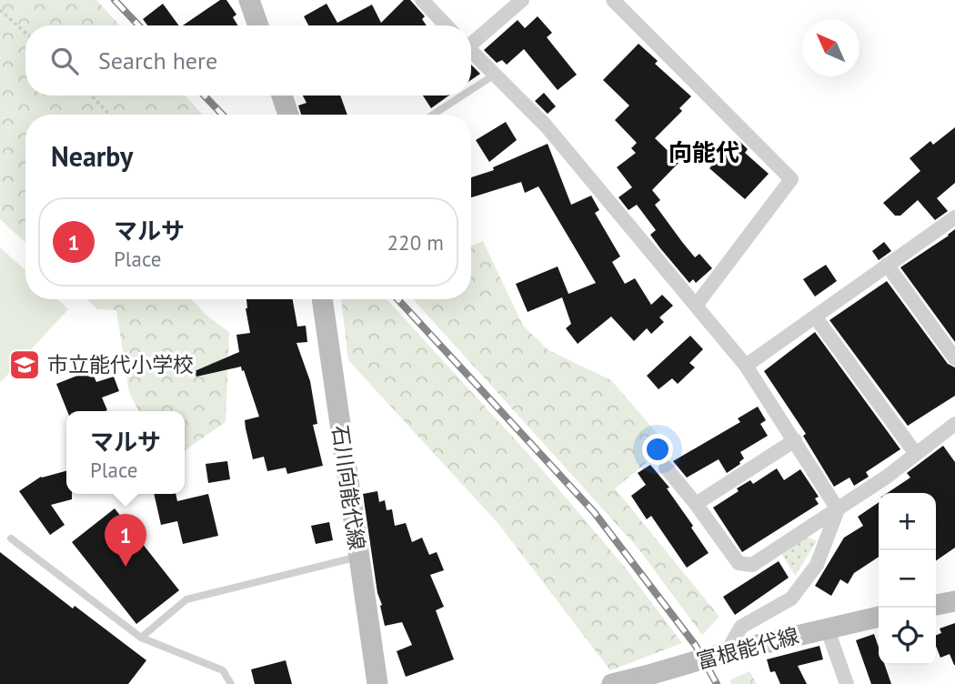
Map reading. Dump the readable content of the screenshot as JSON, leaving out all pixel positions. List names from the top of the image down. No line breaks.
{"streets":{"main road":["石川向能代線","富根能代線"]},"districts":["向能代"],"places":{"school or university":["市立能代小学校"]},"north":"top left","page":{"search":"Search here","heading":"Nearby","list":[{"mark":"1","name":"マルサ","note":"Place","value":"220 m"}],"popup":["マルサ","Place"],"map_buttons":["+","−"],"pins":"1"}}
